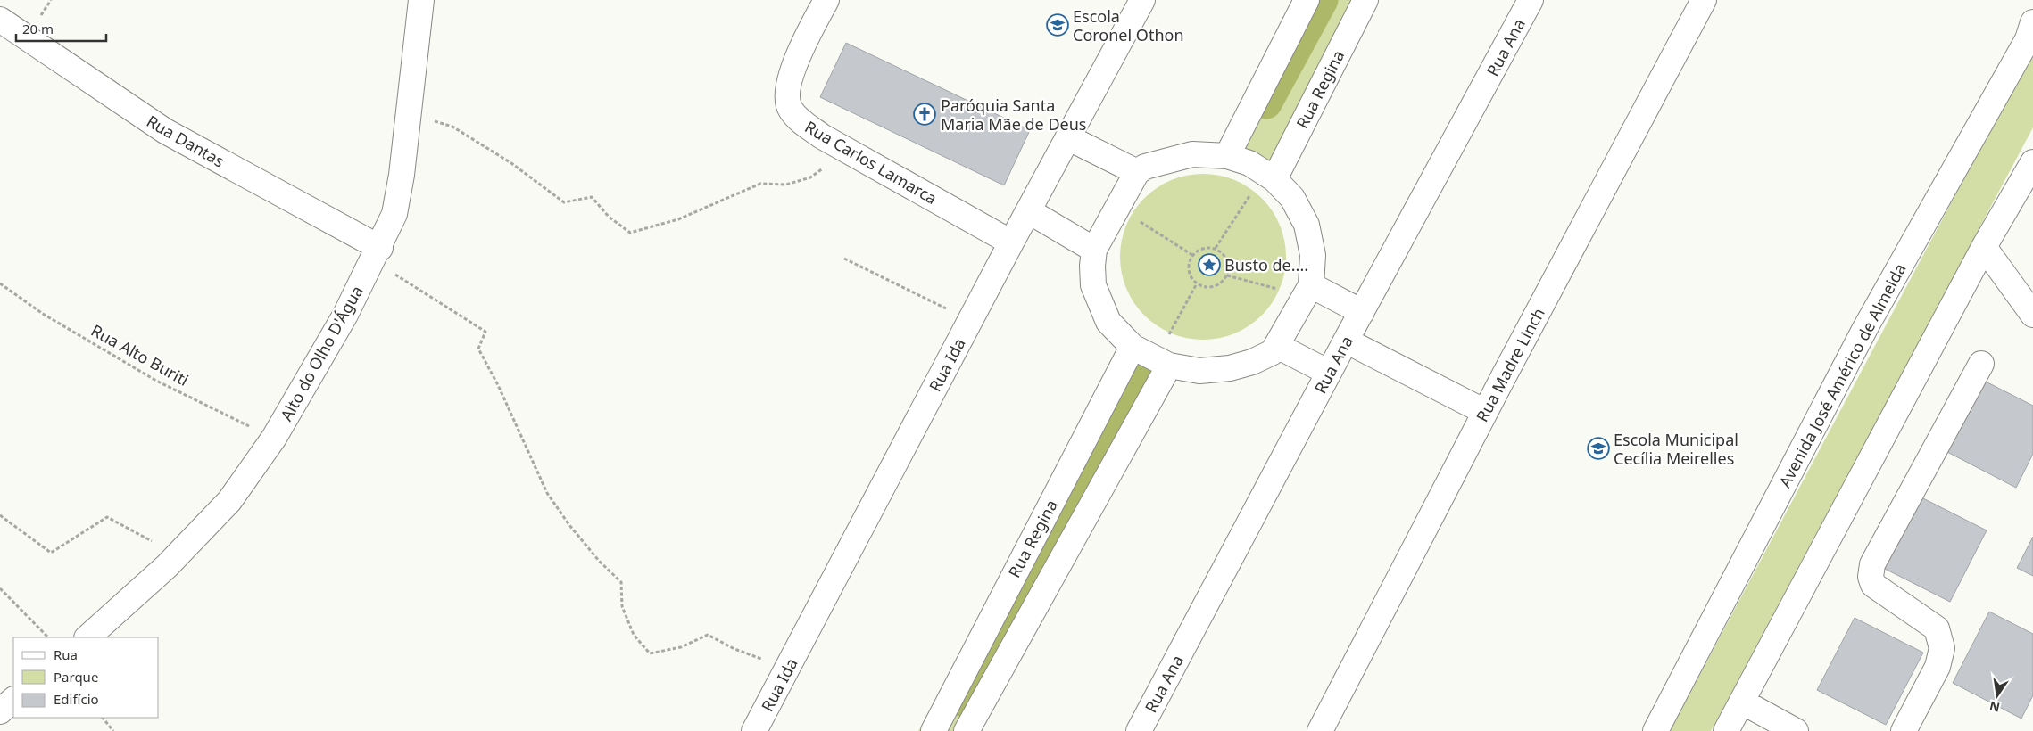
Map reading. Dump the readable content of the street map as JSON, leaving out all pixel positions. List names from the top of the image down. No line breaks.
{"streets":{"street":["Rua Ana","Rua Regina","Rua Dantas","Rua Carlos Lamarca","Alto do Olho D'Água","Rua Ida","Rua Madre Linch","Avenida José Américo de Almeida"],"path":["Rua Alto Buriti"]},"crossings":[["Rua Dantas","Alto do Olho D'Água"],["Rua Carlos Lamarca","Rua Ida"],["Alto do Olho D'Água","Rua Alto Buriti"]],"places":{"school or university":["Escola Coronel Othon","Escola Municipal Cecília Meirelles"],"church":["Paróquia Santa Maria Mãe de Deus"],"place":["Busto de...."]},"legend":["Rua","Parque","Edifício"],"scale_bar":"20 m","north":"bottom"}
